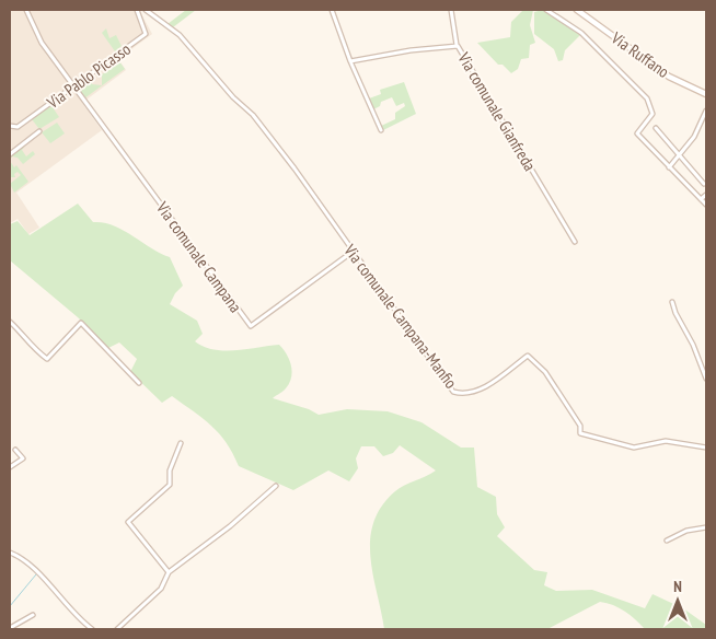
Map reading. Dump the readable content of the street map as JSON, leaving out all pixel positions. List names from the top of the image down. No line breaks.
{"streets":{"street":["Via Ruffano","Via Pablo Picasso","Via comunale Gianfreda","Via comunale Campana","Via comunale Campana-Manfio"]},"crossings":[["Via Pablo Picasso","Via comunale Campana"],["Via comunale Campana","Via comunale Campana-Manfio"]],"north":"top"}
